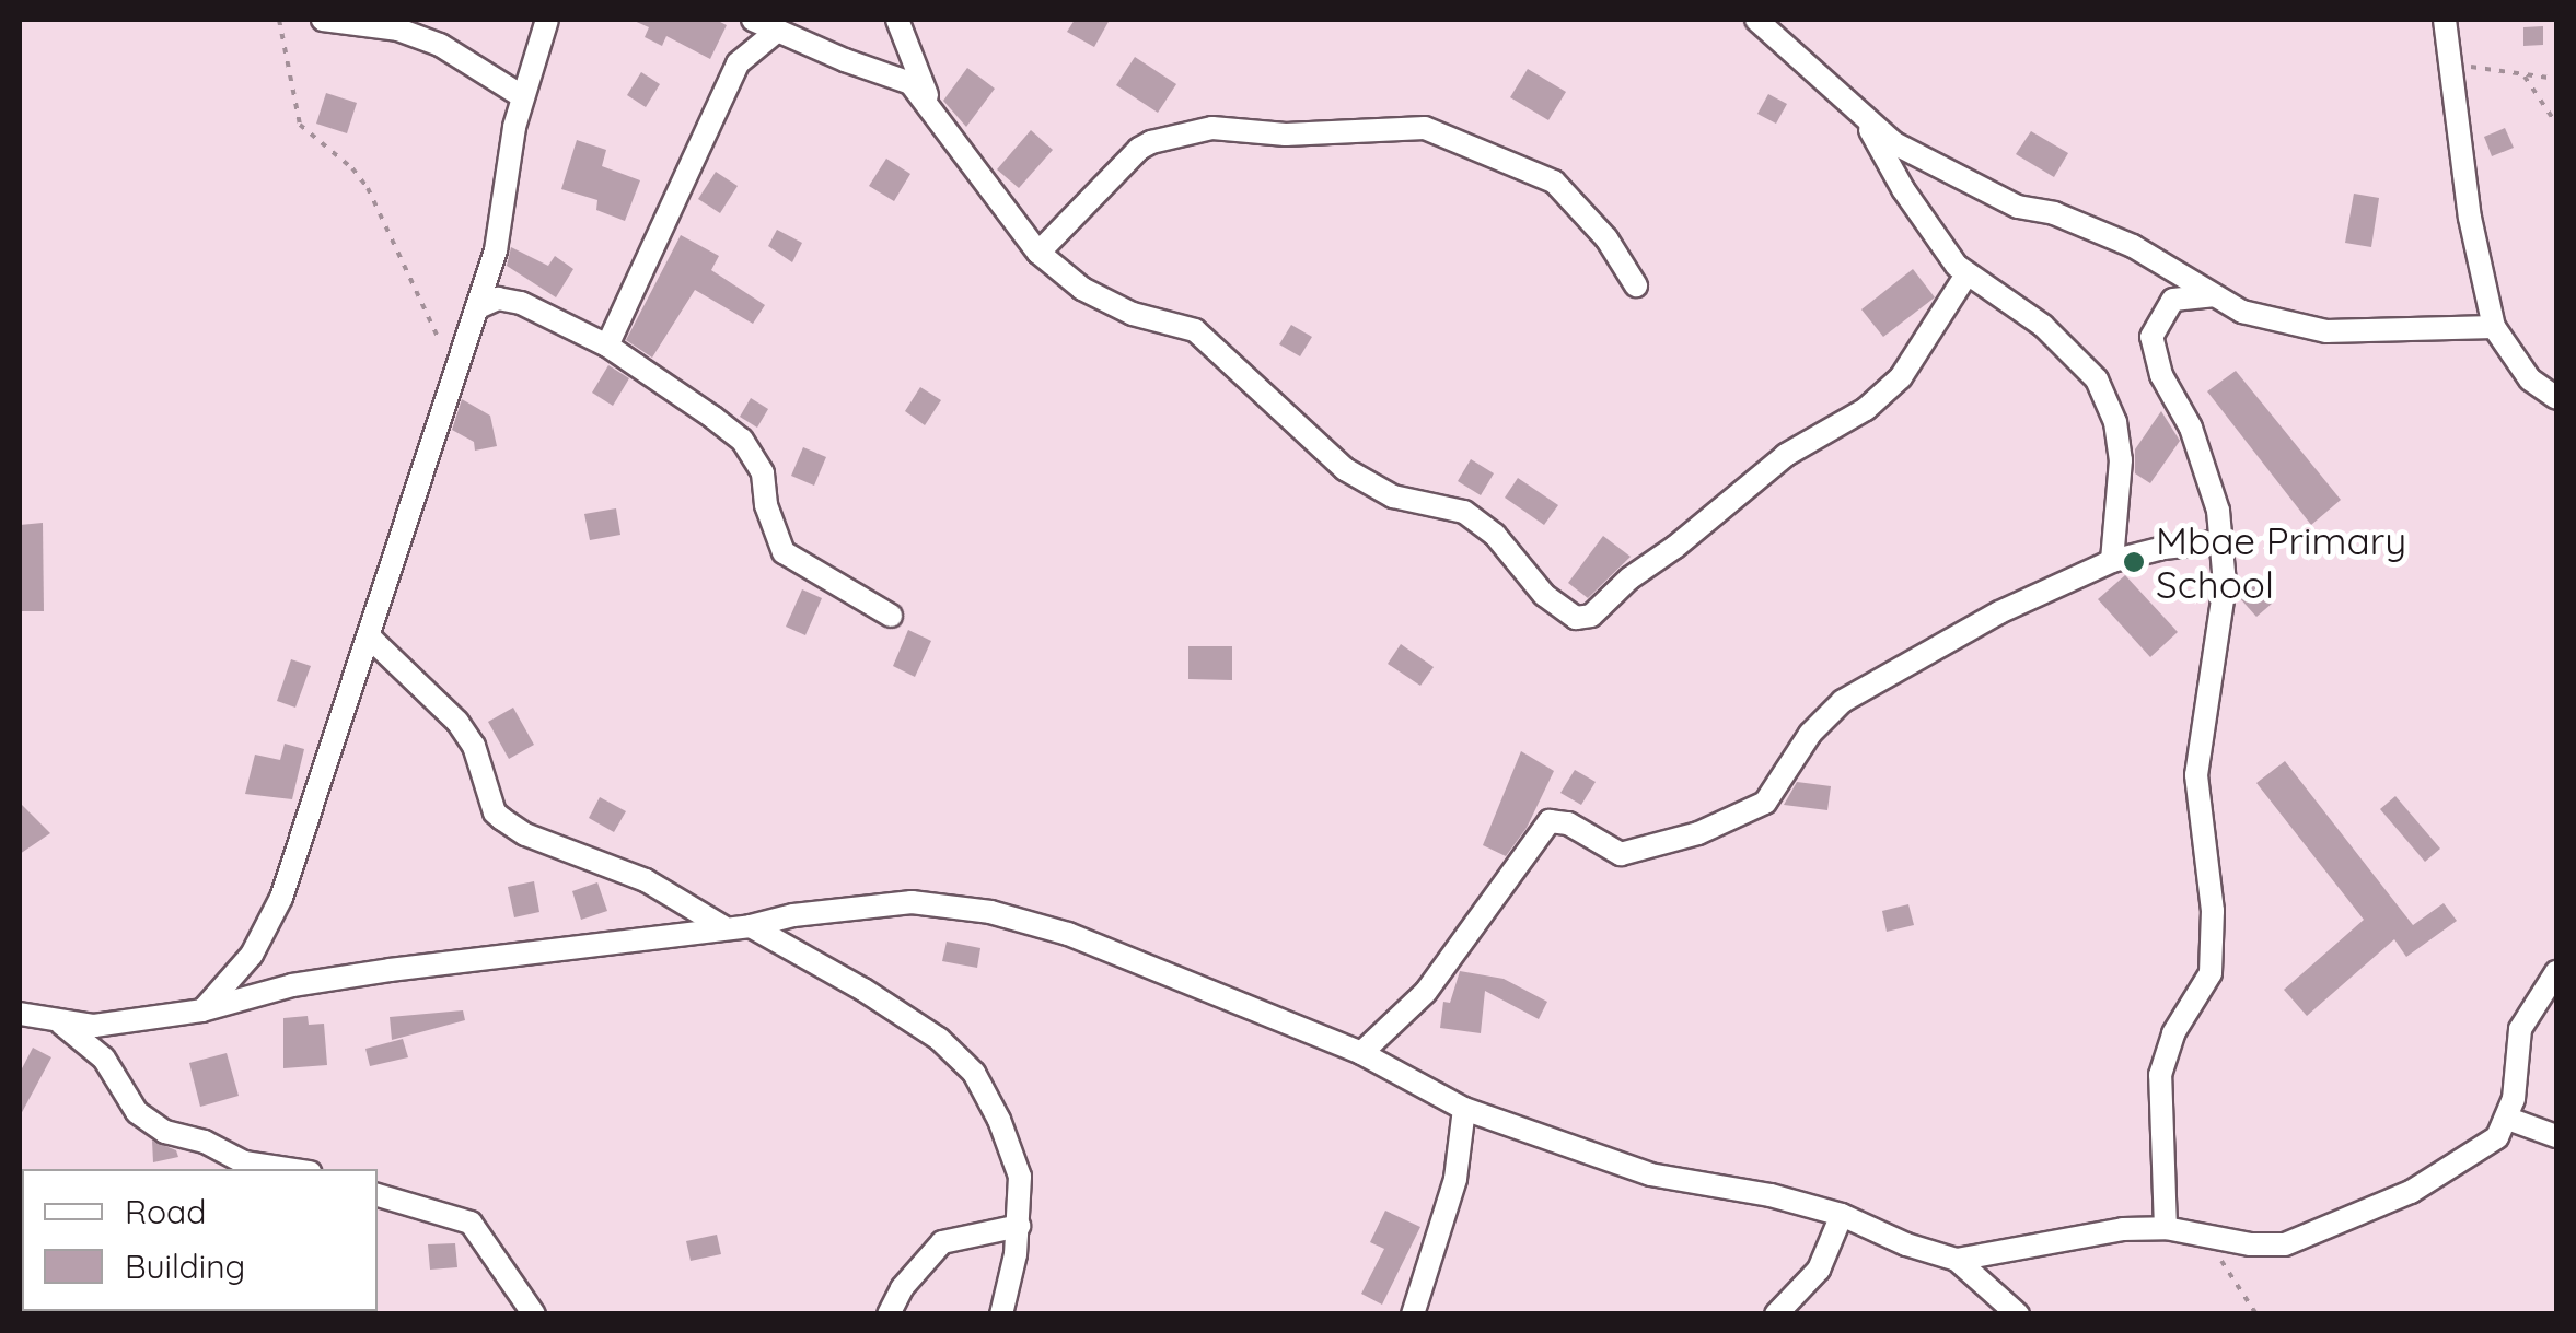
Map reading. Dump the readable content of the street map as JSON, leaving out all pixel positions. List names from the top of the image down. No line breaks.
{"places":["Mbae Primary School"],"legend":["Road","Building"]}
